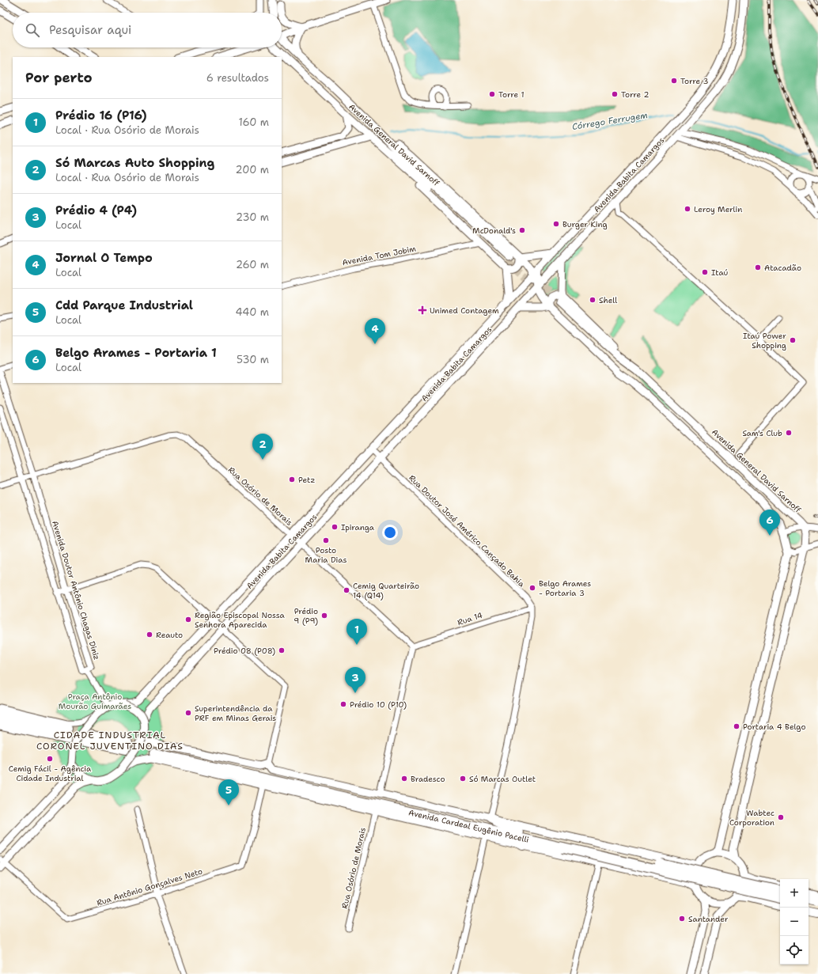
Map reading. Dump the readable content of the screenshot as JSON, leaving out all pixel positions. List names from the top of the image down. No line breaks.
{"streets":{"highway":["Avenida Cardeal Eugênio Pacelli"],"main road":["Avenida General David Sarnoff","Avenida Babita Camargos"],"street":["Avenida Tom Jobim","Rua Osório de Morais","Rua Doutor José Américo Cançado Bahia","Avenida Doutor Antônio Chagas Diniz","Rua 14","Rua Antônio Gonçalves Neto"]},"crossings":[["Avenida Babita Camargos","Rua Osório de Morais"],["Avenida Babita Camargos","Rua Doutor José Américo Cançado Bahia"],["Avenida Babita Camargos","Avenida Cardeal Eugênio Pacelli"],["Rua Osório de Morais","Avenida Doutor Antônio Chagas Diniz"],["Rua Osório de Morais","Rua 14"],["Rua Osório de Morais","Avenida Cardeal Eugênio Pacelli"],["Rua Doutor José Américo Cançado Bahia","Rua 14"],["Avenida Cardeal Eugênio Pacelli","Rua Antônio Gonçalves Neto"]],"districts":["CIDADE INDUSTRIAL CORONEL JUVENTINO DIAS"],"water":["Córrego Ferrugem"],"parks":["Praça Antônio Mourão Guimarães"],"places":{"other":["Torre 3","Torre 1","Torre 2","Leroy Merlin","Burger King","McDonald's","Atacadão","Itaú","Shell","Itaú Power Shopping","Sam's Club","Petz","Ipiranga","Posto Maria Dias","Belgo Arames - Portaria 3","Cemig Quarteirão 14 (Q14)","Prédio 9 (P9)","Região Episcopal Nossa Senhora Aparecida","Reauto","Prédio 08 (P08)","Prédio 10 (P10)","Superintendência da PRF em Minas Gerais","Portaria 4 Belgo","Cemig Fácil - Agência Cidade Industrial","Bradesco","Só Marcas Outlet","Wabtec Corporation","Santander"],"health":["Unimed Contagem"]},"page":{"search":"Pesquisar aqui","heading":["Por perto","6 resultados"],"list":[{"mark":"1","name":"Prédio 16 (P16)","note":"Local · Rua Osório de Morais","value":"160 m"},{"mark":"2","name":"Só Marcas Auto Shopping","note":"Local · Rua Osório de Morais","value":"200 m"},{"mark":"3","name":"Prédio 4 (P4)","note":"Local","value":"230 m"},{"mark":"4","name":"Jornal O Tempo","note":"Local","value":"260 m"},{"mark":"5","name":"Cdd Parque Industrial","note":"Local","value":"440 m"},{"mark":"6","name":"Belgo Arames - Portaria 1","note":"Local","value":"530 m"}],"pins":["4","2","6","1","3","5"],"map_buttons":["+","−"]}}
